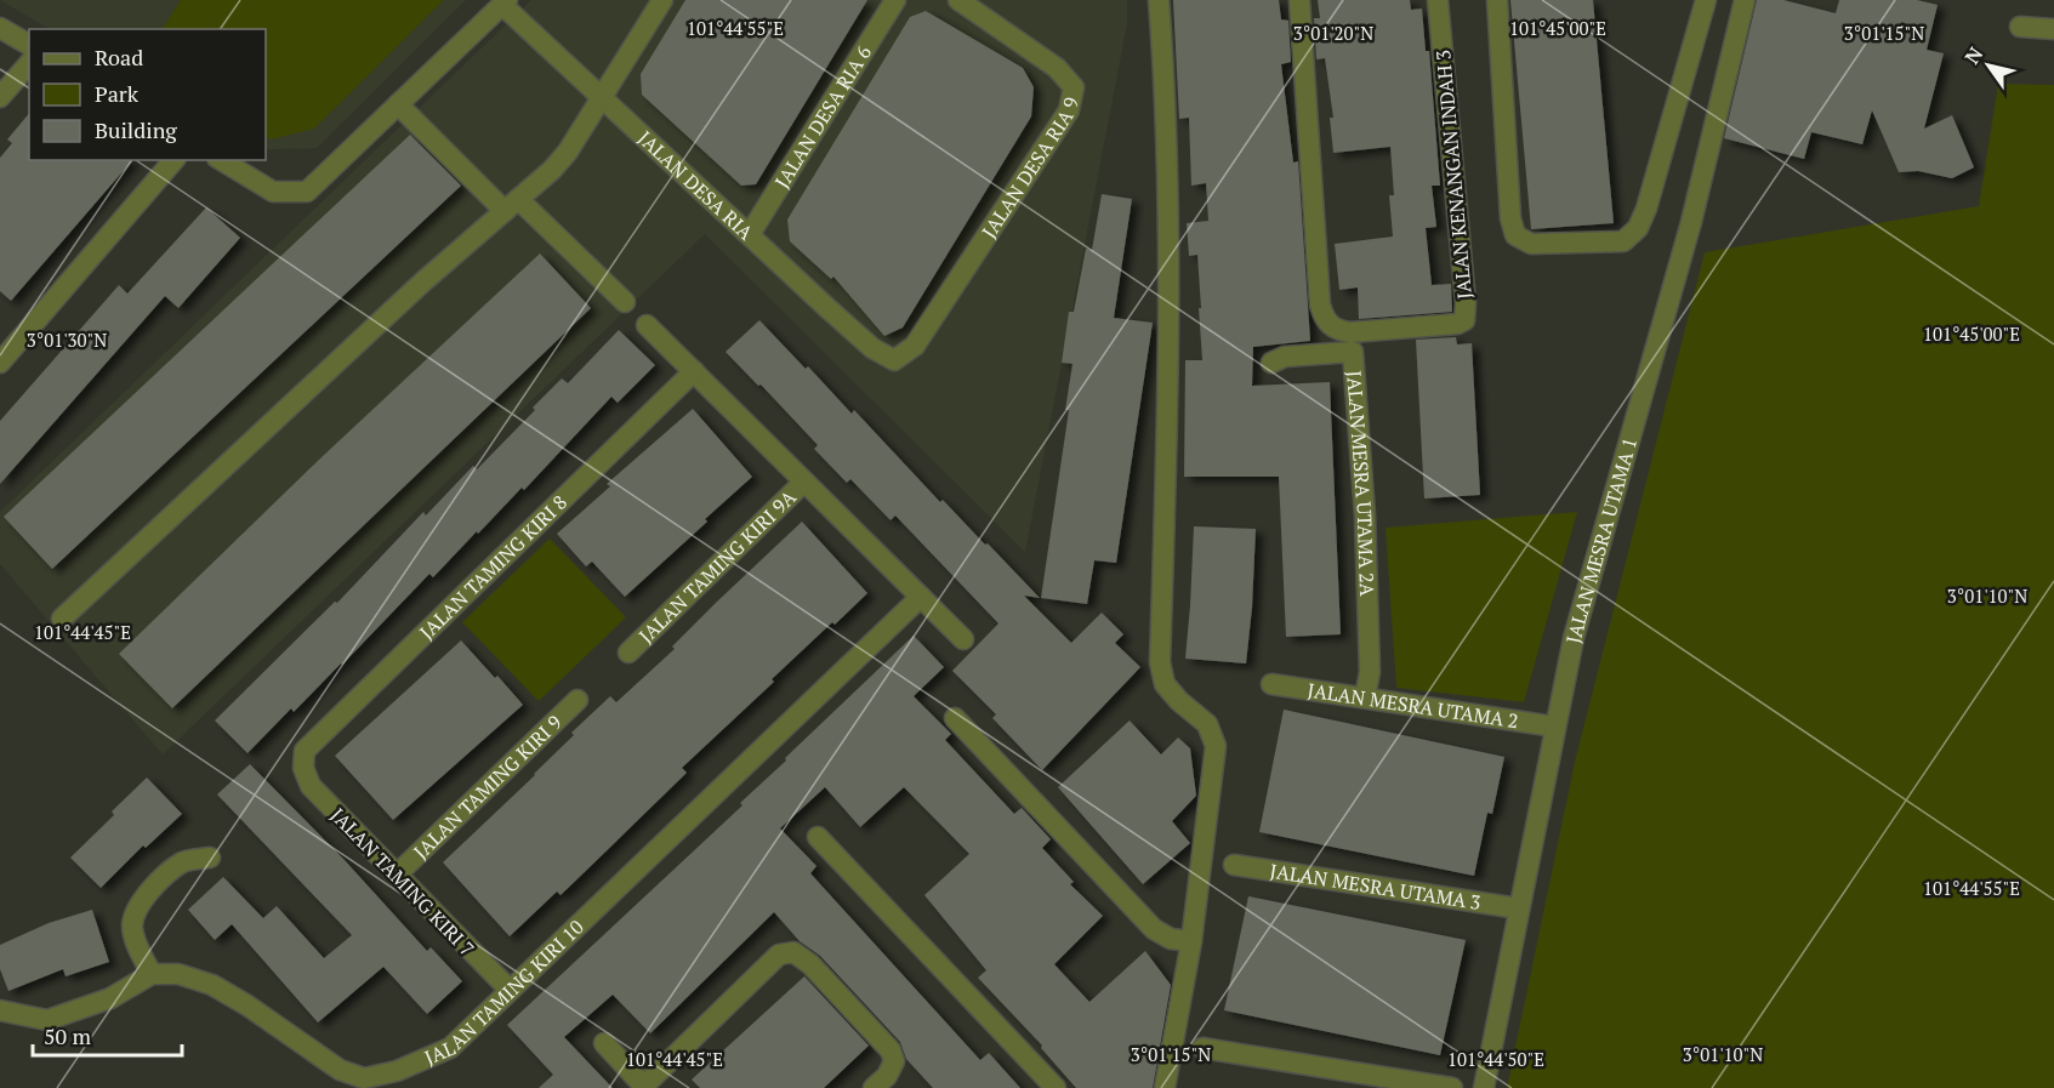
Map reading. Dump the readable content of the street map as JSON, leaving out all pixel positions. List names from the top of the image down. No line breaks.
{"streets":{"street":["JALAN DESA RIA 6","JALAN DESA RIA 9","JALAN KENANGAN INDAH 3","JALAN DESA RIA","JALAN MESRA UTAMA 2A","JALAN MESRA UTAMA 1","JALAN TAMING KIRI 9A","JALAN TAMING KIRI 8","JALAN MESRA UTAMA 2","JALAN TAMING KIRI 9","JALAN TAMING KIRI 7","JALAN MESRA UTAMA 3","JALAN TAMING KIRI 10"]},"crossings":[["JALAN DESA RIA 6","JALAN DESA RIA"],["JALAN DESA RIA 9","JALAN DESA RIA"],["JALAN MESRA UTAMA 2A","JALAN MESRA UTAMA 2"],["JALAN MESRA UTAMA 1","JALAN MESRA UTAMA 2"],["JALAN MESRA UTAMA 1","JALAN MESRA UTAMA 3"],["JALAN TAMING KIRI 8","JALAN TAMING KIRI 7"],["JALAN TAMING KIRI 9","JALAN TAMING KIRI 7"],["JALAN TAMING KIRI 7","JALAN TAMING KIRI 10"]],"legend":["Road","Park","Building"],"scale_bar":"50 m","north":"top left","coordinates":["101°44'55\"E","101°45'00\"E","3°01'20\"N","3°01'15\"N","3°01'30\"N","3°01'10\"N","101°44'45\"E","101°44'50\"E"]}
